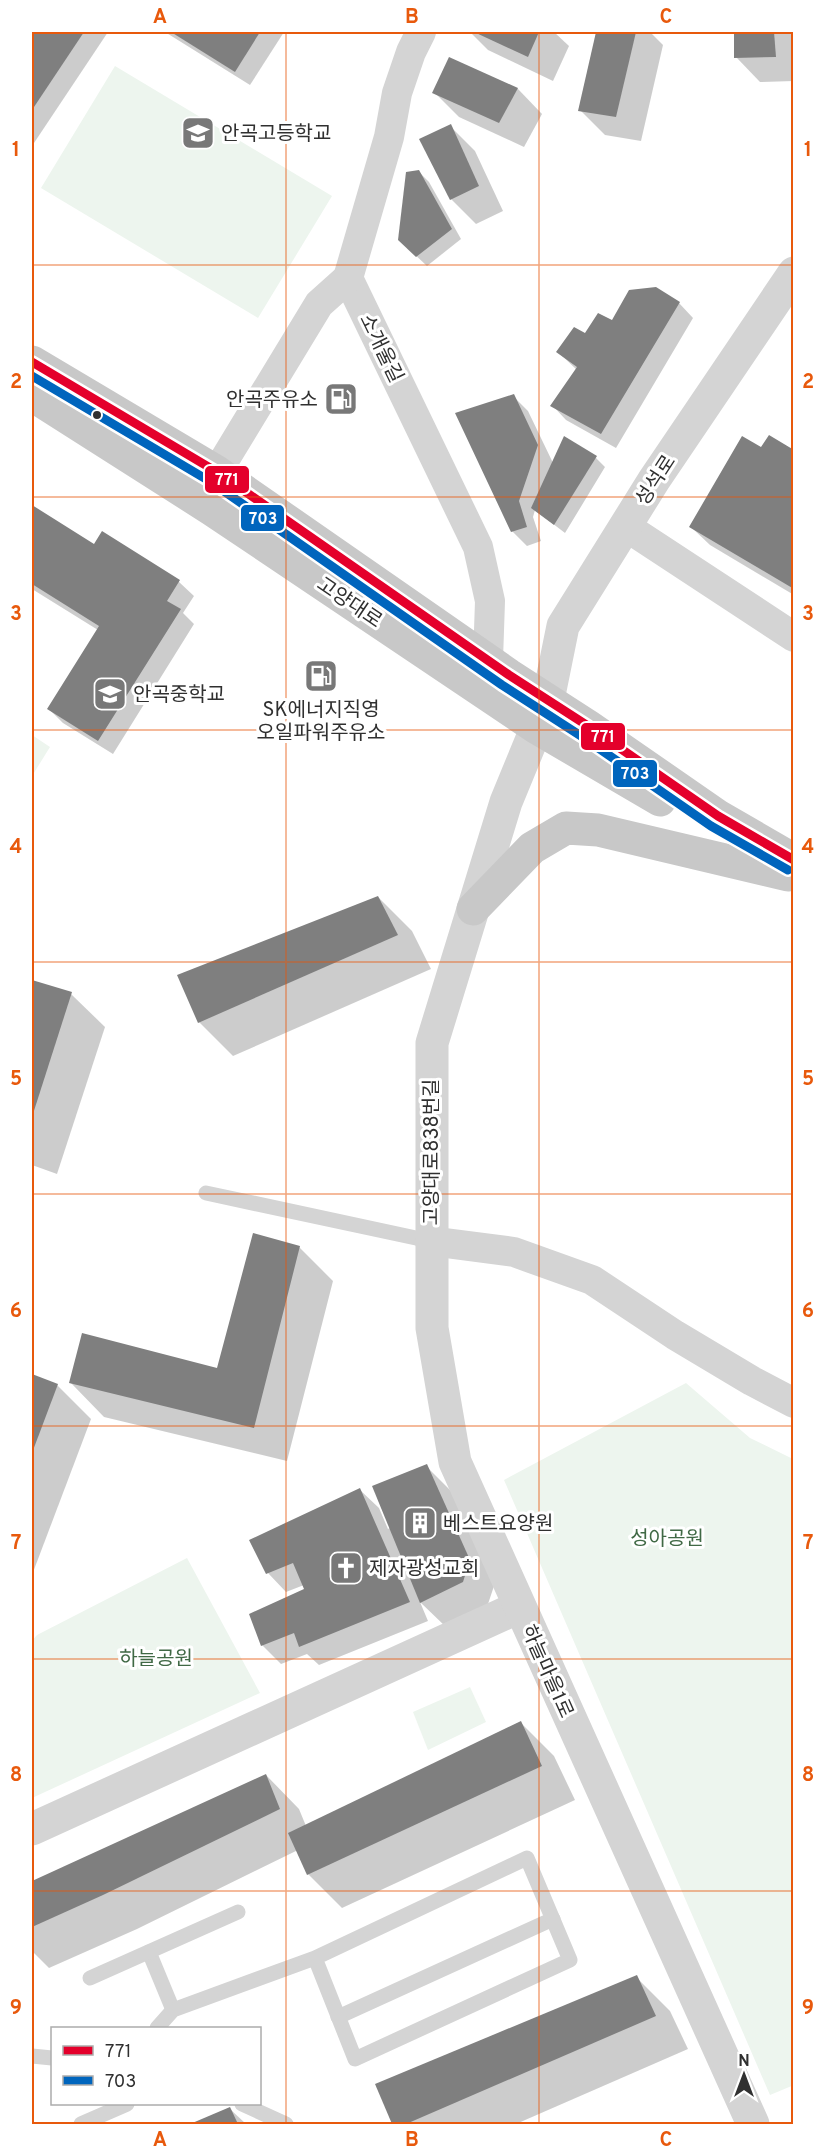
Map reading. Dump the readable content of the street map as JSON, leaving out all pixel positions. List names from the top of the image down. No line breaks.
{"streets":{"main road":["고양대로"],"street":["소개울길","성석로","고양대로838번길","하늘마을1로"]},"crossings":[["소개울길","고양대로"],["성석로","고양대로"],["성석로","고양대로838번길"],["고양대로","고양대로838번길"],["고양대로838번길","하늘마을1로"]],"parks":["성아공원","하늘공원"],"places":{"school or university":["안곡고등학교","안곡중학교"],"fuel station":["안곡주유소","SK에너지직영 오일파워주유소"],"building":["베스트요양원"],"church":["제자광성교회"]},"lines":["transit line 771","transit line 703"],"legend":["771","703"],"north":"top","grid":{"columns":["A","B","C"],"rows":["1","2","3","4","5","6","7","8","9"]}}
